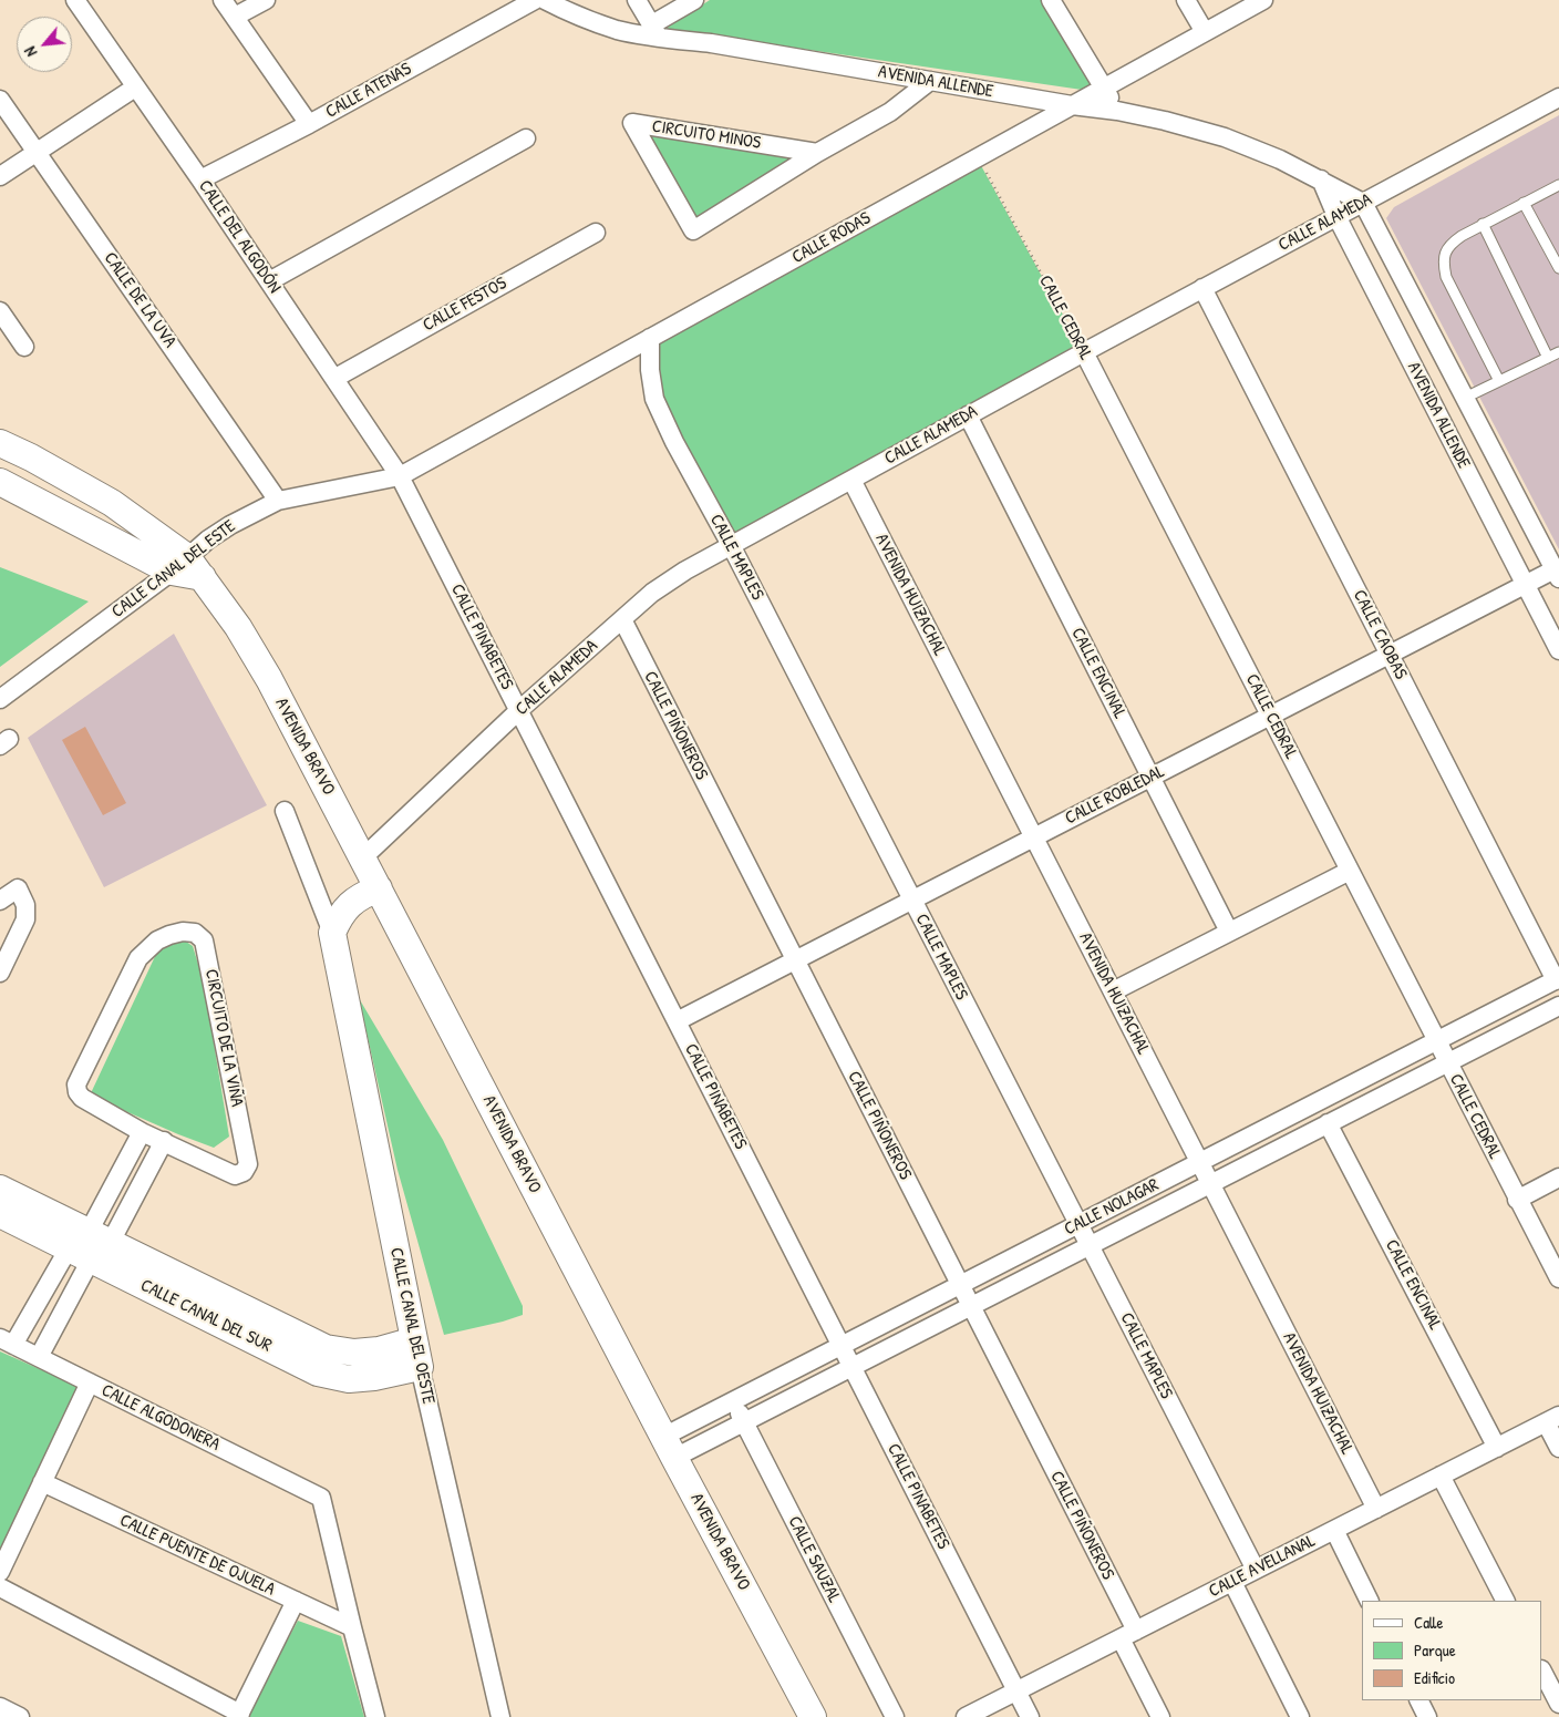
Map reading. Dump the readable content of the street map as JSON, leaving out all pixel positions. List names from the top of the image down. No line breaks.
{"streets":{"main road":["AVENIDA BRAVO","CALLE CANAL DEL SUR","CALLE CANAL DEL OESTE"],"street":["AVENIDA ALLENDE","CALLE ATENAS","CIRCUITO MINOS","CALLE ALAMEDA","CALLE DEL ALGODÓN","CALLE RODAS","CALLE DE LA UVA","CALLE FESTOS","CALLE CEDRAL","CALLE MAPLES","CALLE CANAL DEL ESTE","AVENIDA HUIZACHAL","CALLE CAOBAS","CALLE PINABETES","CALLE ENCINAL","CALLE PIÑONEROS","CALLE ROBLEDAL","CIRCUITO DE LA VIÑA","CALLE NOLAGAR","CALLE ALGODONERA","CALLE PUENTE DE OJUELA","CALLE SAUZAL","CALLE AVELLANAL"]},"crossings":[["AVENIDA ALLENDE","CIRCUITO MINOS"],["AVENIDA ALLENDE","CALLE ALAMEDA"],["AVENIDA ALLENDE","CALLE RODAS"],["AVENIDA ALLENDE","CALLE ROBLEDAL"],["CALLE ATENAS","CALLE DEL ALGODÓN"],["CALLE ALAMEDA","CALLE CEDRAL"],["CALLE ALAMEDA","CALLE MAPLES"],["CALLE ALAMEDA","AVENIDA HUIZACHAL"],["CALLE ALAMEDA","CALLE CAOBAS"],["CALLE ALAMEDA","CALLE PINABETES"],["CALLE ALAMEDA","CALLE ENCINAL"],["CALLE ALAMEDA","CALLE PIÑONEROS"],["CALLE ALAMEDA","AVENIDA BRAVO"],["CALLE DEL ALGODÓN","CALLE RODAS"],["CALLE DEL ALGODÓN","CALLE FESTOS"],["CALLE DEL ALGODÓN","CALLE CANAL DEL ESTE"],["CALLE DEL ALGODÓN","CALLE PINABETES"],["CALLE RODAS","CALLE CEDRAL"],["CALLE RODAS","CALLE MAPLES"],["CALLE RODAS","CALLE CANAL DEL ESTE"],["CALLE RODAS","CALLE PINABETES"],["CALLE DE LA UVA","CALLE CANAL DEL ESTE"],["CALLE CEDRAL","CALLE ROBLEDAL"],["CALLE CEDRAL","CALLE NOLAGAR"],["CALLE MAPLES","CALLE ROBLEDAL"],["CALLE MAPLES","CALLE NOLAGAR"],["CALLE MAPLES","CALLE AVELLANAL"],["CALLE CANAL DEL ESTE","CALLE PINABETES"],["CALLE CANAL DEL ESTE","AVENIDA BRAVO"],["AVENIDA HUIZACHAL","CALLE ROBLEDAL"],["AVENIDA HUIZACHAL","CALLE NOLAGAR"],["AVENIDA HUIZACHAL","CALLE AVELLANAL"],["CALLE CAOBAS","CALLE ROBLEDAL"],["CALLE CAOBAS","CALLE NOLAGAR"],["CALLE PINABETES","CALLE ROBLEDAL"],["CALLE PINABETES","CALLE NOLAGAR"],["CALLE PINABETES","CALLE AVELLANAL"],["CALLE ENCINAL","CALLE ROBLEDAL"],["CALLE ENCINAL","CALLE NOLAGAR"],["CALLE ENCINAL","CALLE AVELLANAL"],["CALLE PIÑONEROS","CALLE ROBLEDAL"],["CALLE PIÑONEROS","CALLE NOLAGAR"],["CALLE PIÑONEROS","CALLE AVELLANAL"],["AVENIDA BRAVO","CALLE NOLAGAR"],["CALLE NOLAGAR","CALLE SAUZAL"],["CALLE CANAL DEL SUR","CALLE CANAL DEL OESTE"],["CALLE ALGODONERA","CALLE PUENTE DE OJUELA"]],"legend":["Calle","Parque","Edificio"],"north":"bottom left"}
